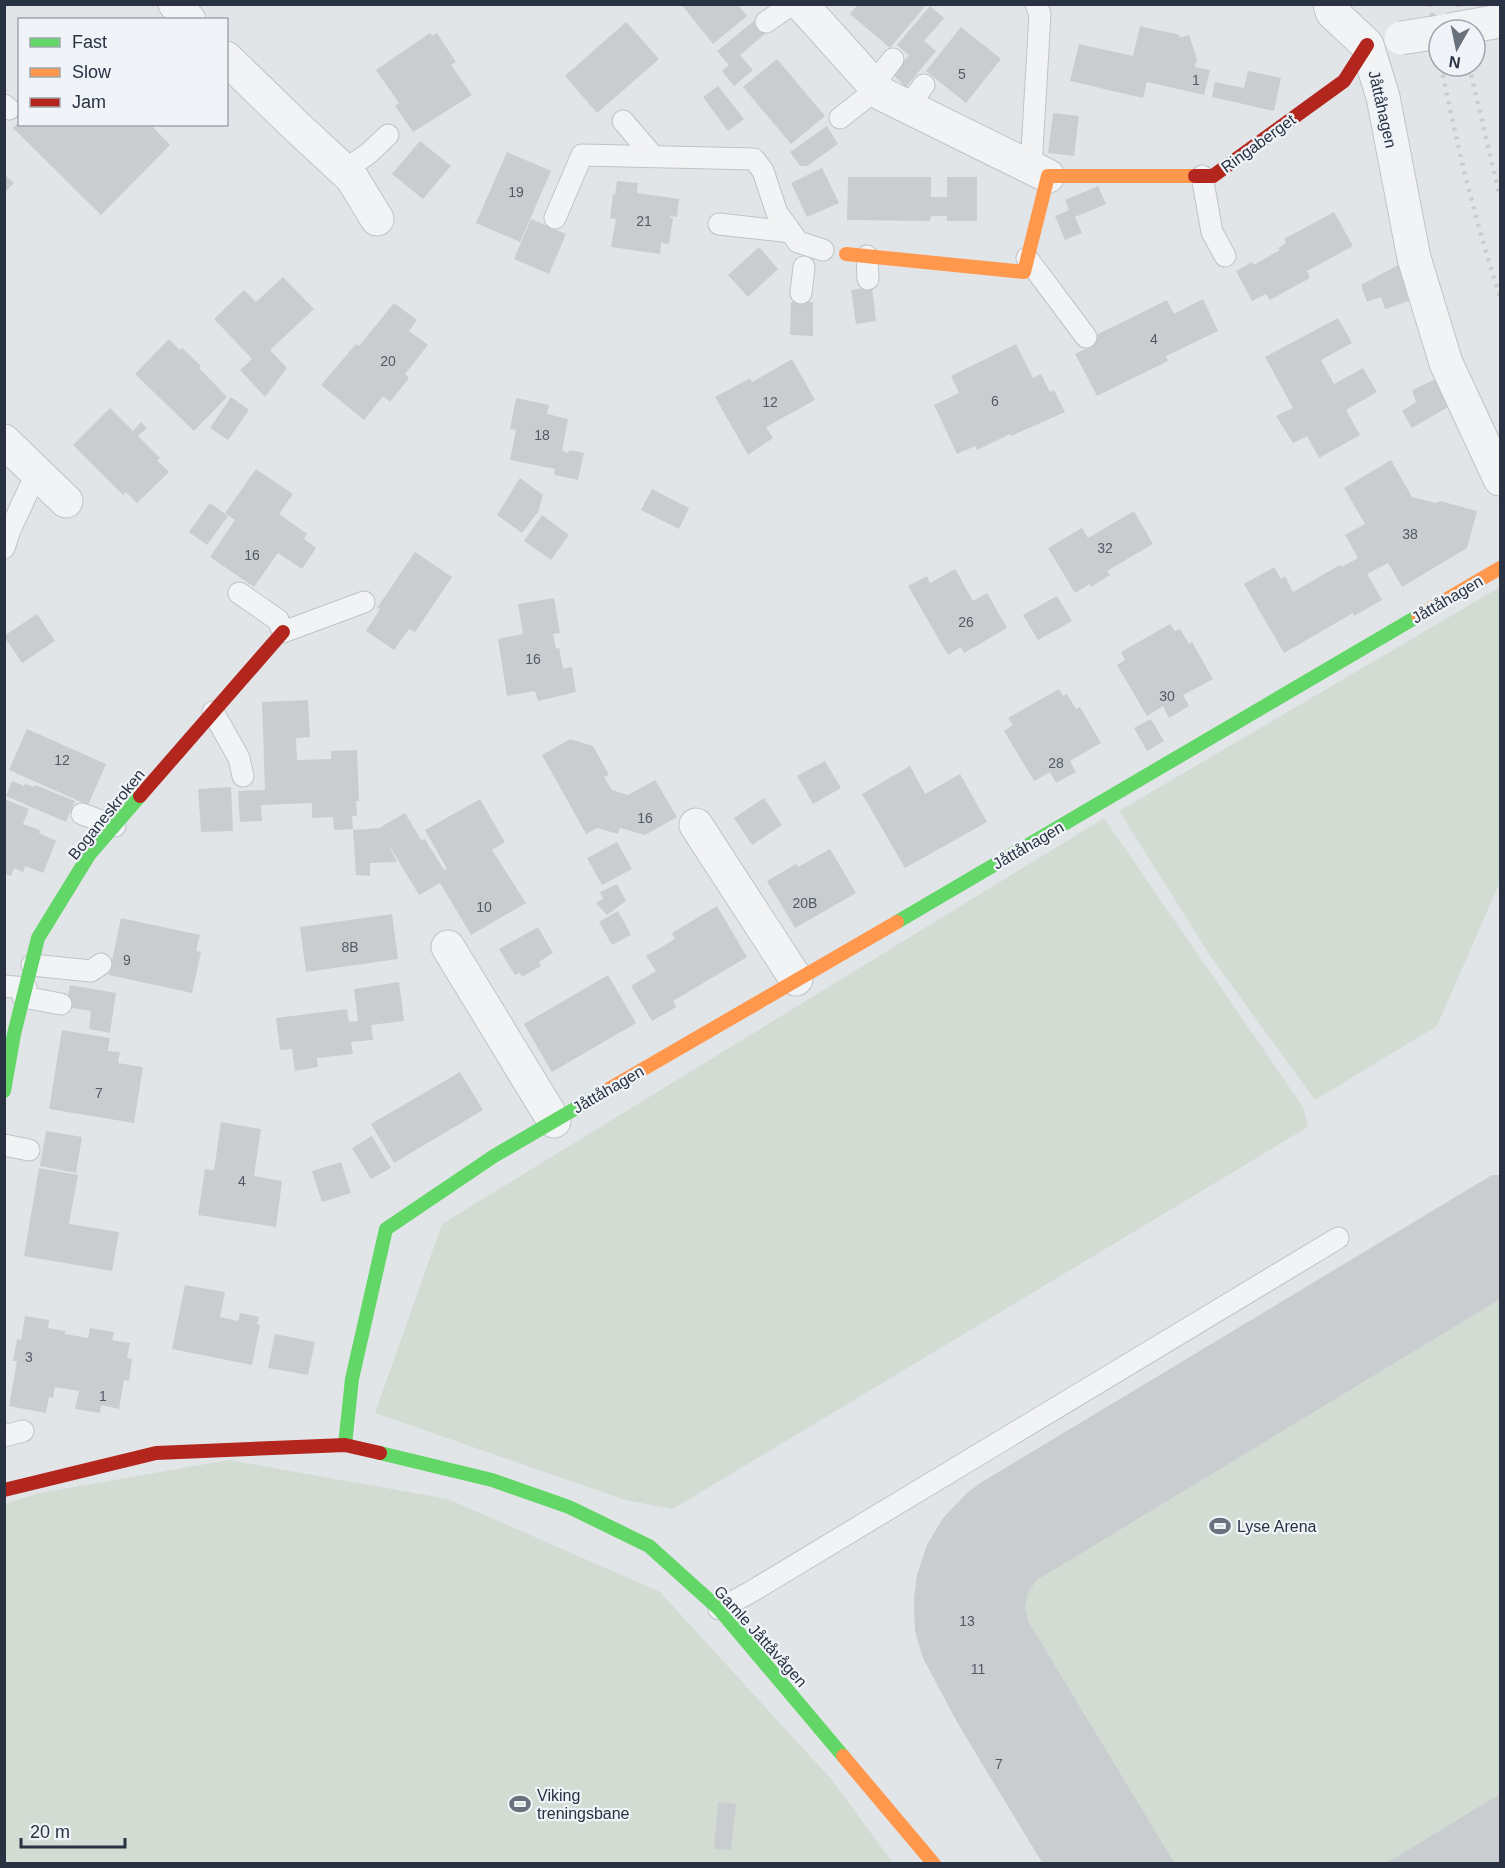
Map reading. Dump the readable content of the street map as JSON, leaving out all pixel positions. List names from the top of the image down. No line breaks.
{"streets":{"street":["Jåttåhagen","Ringaberget","Boganeskroken","Gamle Jåttåvågen"]},"crossings":[["Jåttåhagen","Ringaberget"],["Jåttåhagen","Gamle Jåttåvågen"]],"places":{"sports":["Lyse Arena","Viking treningsbane"]},"house_numbers":["5","1","19","21","4","20","6","12","18","38","32","16","26","16","30","12","28","16","20B","10","8B","9","7","4","3","1","13","11","7"],"legend":["Fast","Slow","Jam"],"scale_bar":"20 m","north":"bottom"}
